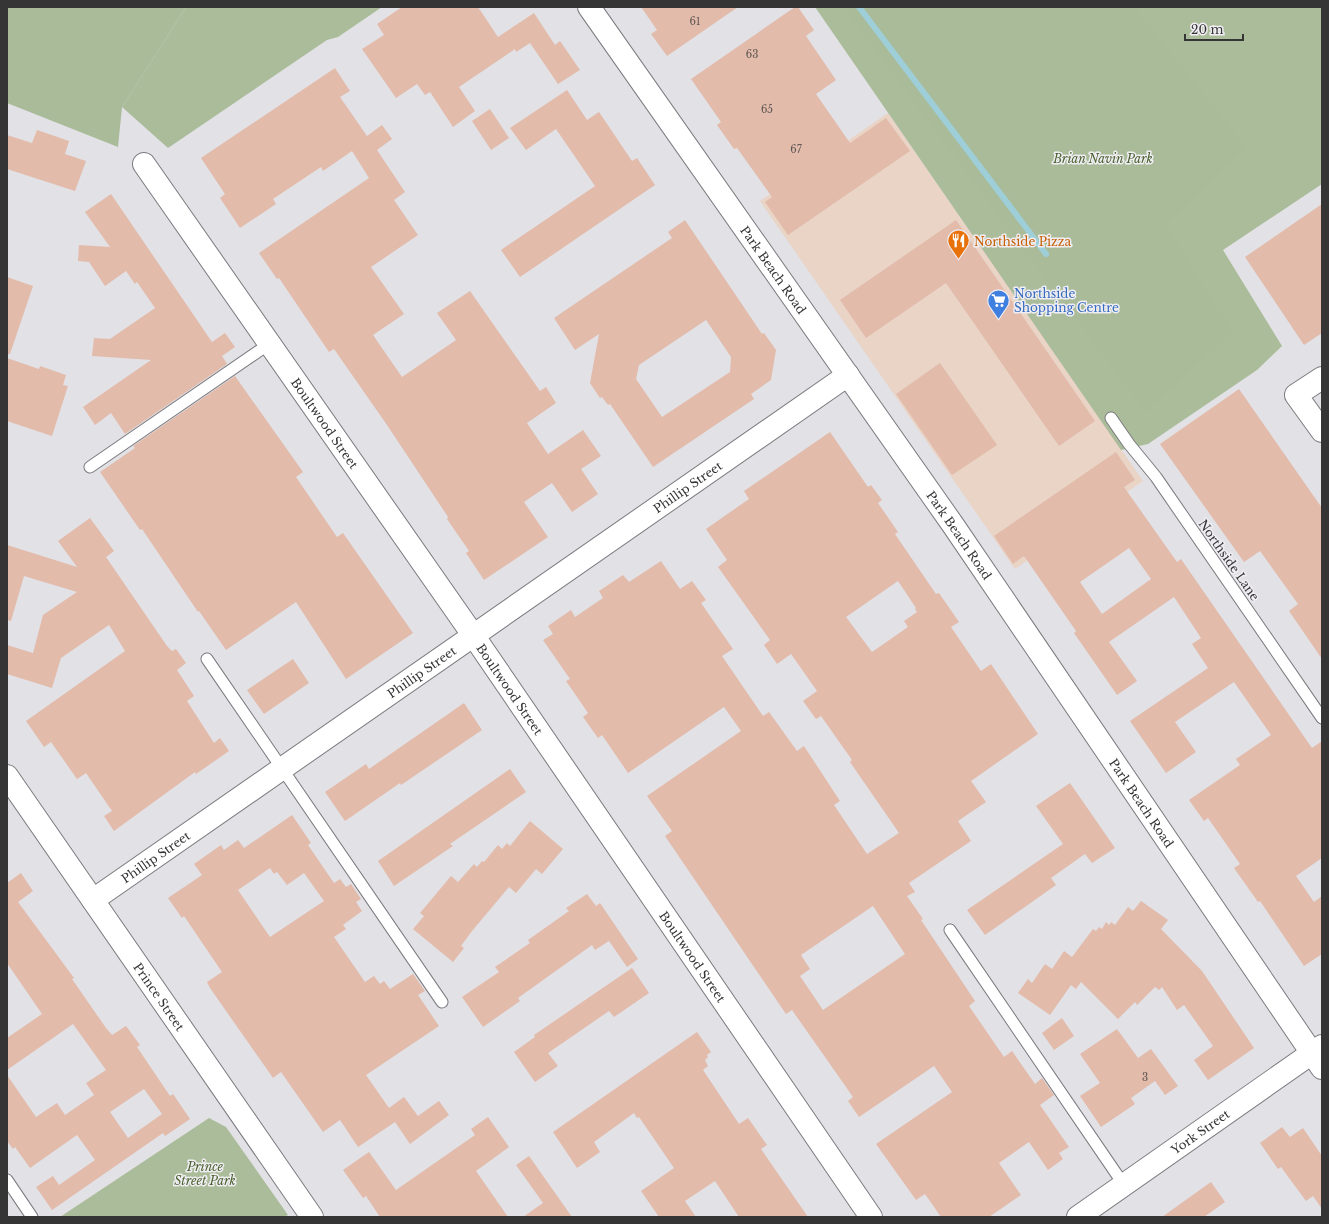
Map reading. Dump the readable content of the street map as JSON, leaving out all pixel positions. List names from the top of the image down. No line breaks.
{"streets":{"street":["Park Beach Road","Boultwood Street","Phillip Street","Prince Street","York Street"],"lane":["Northside Lane"]},"crossings":[["Park Beach Road","Phillip Street"],["Park Beach Road","York Street"],["Boultwood Street","Phillip Street"],["Phillip Street","Prince Street"]],"parks":["Brian Navin Park","Prince Street Park"],"places":{"restaurant":["Northside Pizza"],"supermarket":["Northside Shopping Centre"]},"house_numbers":["61","63","65","67","3"],"scale_bar":"20 m"}
